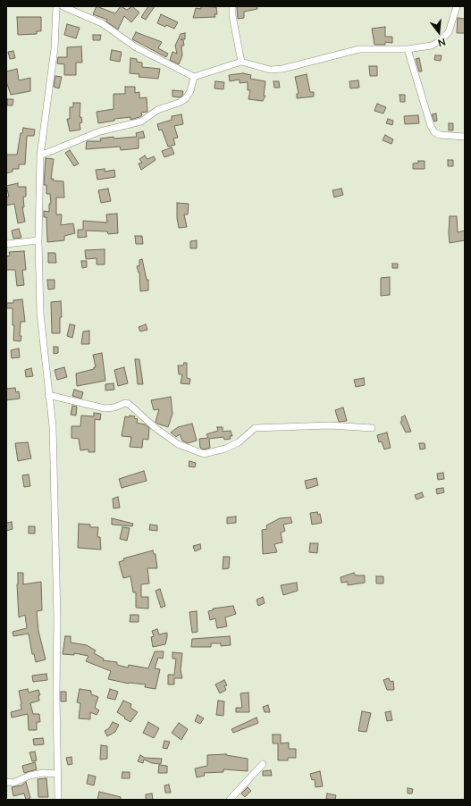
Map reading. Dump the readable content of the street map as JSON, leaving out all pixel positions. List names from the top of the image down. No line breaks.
{"north":"bottom"}
